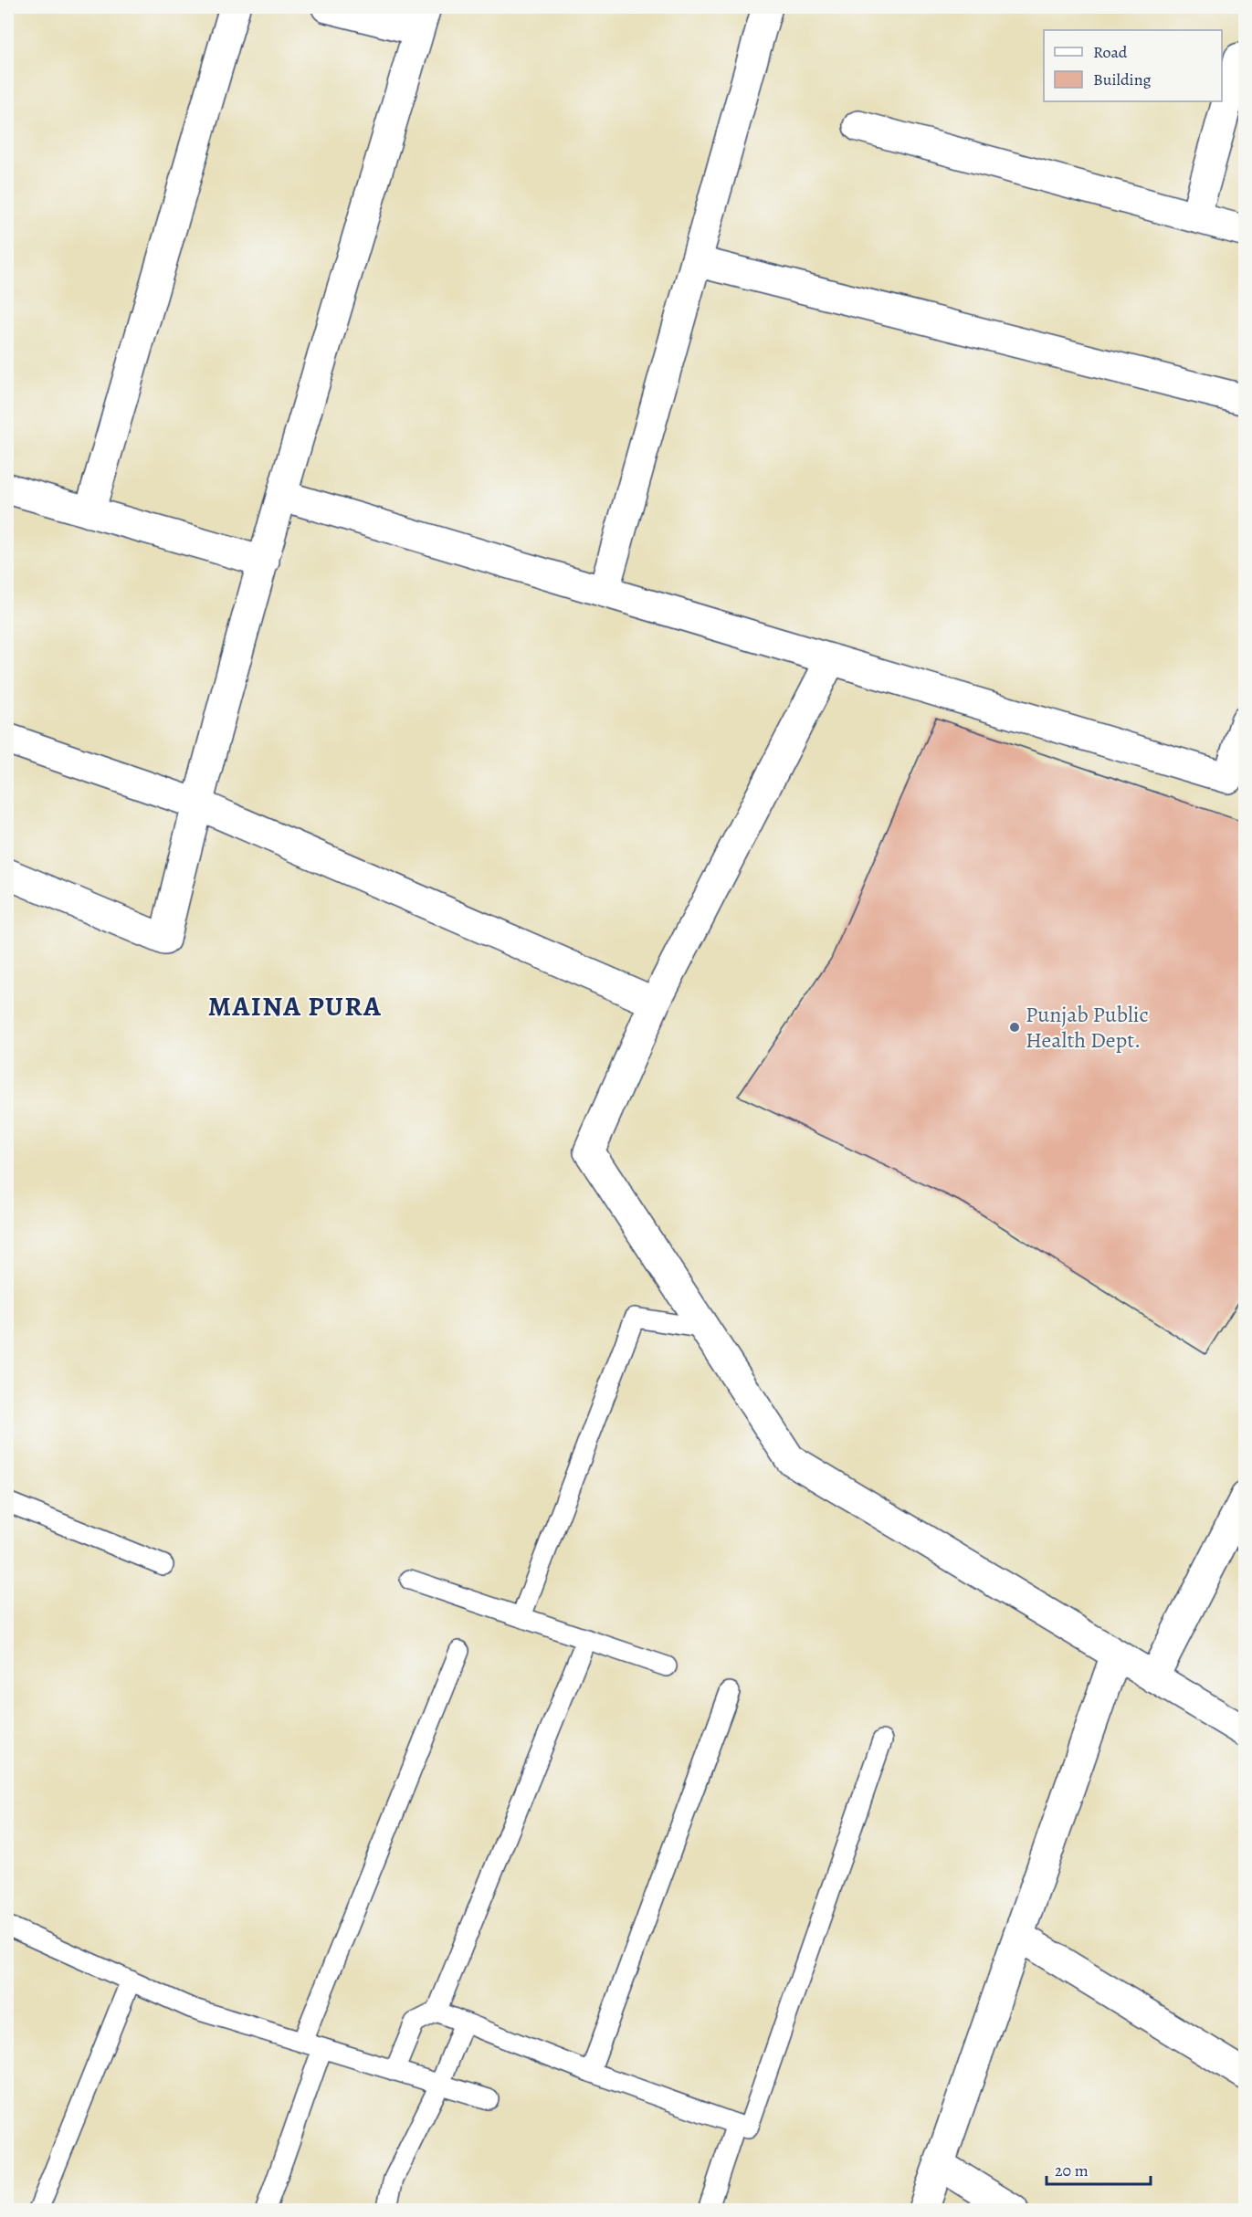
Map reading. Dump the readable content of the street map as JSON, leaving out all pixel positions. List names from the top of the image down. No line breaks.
{"districts":["MAINA PURA"],"places":["Punjab Public Health Dept."],"legend":["Road","Building"],"scale_bar":"20 m"}
